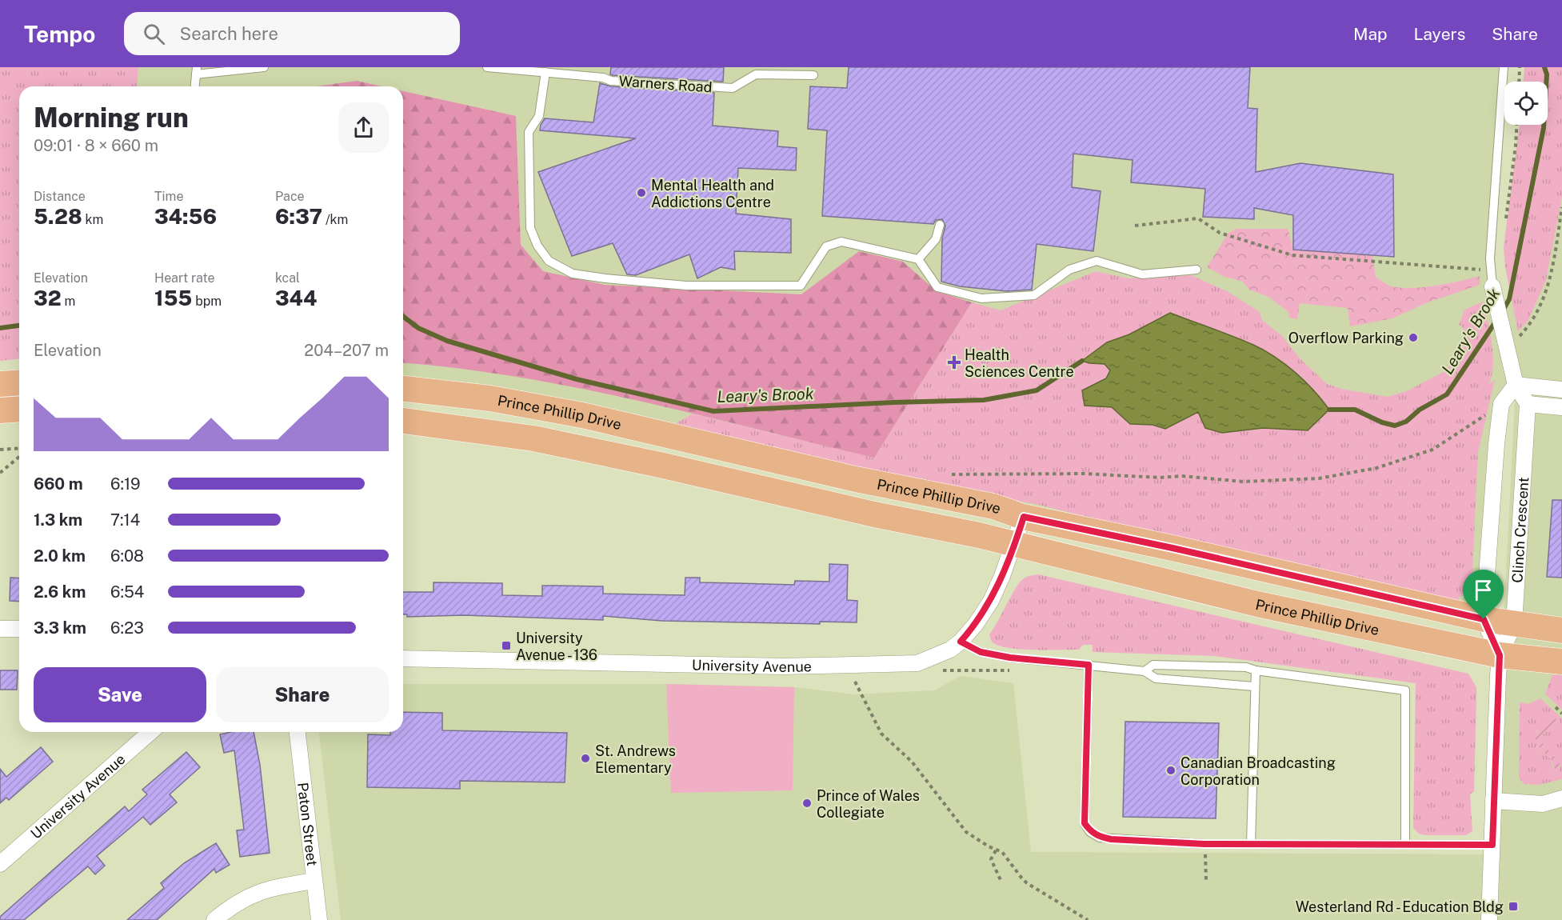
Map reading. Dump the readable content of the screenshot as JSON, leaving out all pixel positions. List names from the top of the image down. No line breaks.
{"streets":{"main road":["Prince Phillip Drive"],"street":["Clinch Crescent","University Avenue","Paton Street"],"lane":["Warners Road"]},"crossings":[["Prince Phillip Drive","Clinch Crescent"],["Prince Phillip Drive","University Avenue"]],"water":["Leary's Brook"],"places":{"other":["Mental Health and Addictions Centre","Overflow Parking","St. Andrews Elementary","Canadian Broadcasting Corporation","Prince of Wales Collegiate"],"health":["Health Sciences Centre"],"transit":["University Avenue - 136","Westerland Rd - Education Bldg"]},"page":{"header":"Tempo","search":"Search here","nav":["Map","Layers","Share"],"heading":["Morning run","09:01 · 8 × 660 m"],"stats":[["Distance","5.28 km"],["Time","34:56"],["Pace","6:37 /km"],["Elevation","32 m"],["Heart rate","155 bpm"],["kcal","344"]],"chart":["Elevation","204–207 m"],"list":[{"name":"660 m","note":"6:19"},{"name":"1.3 km","note":"7:14"},{"name":"2.0 km","note":"6:08"},{"name":"2.6 km","note":"6:54"},{"name":"3.3 km","note":"6:23"}],"buttons":["Save","Share"]}}
